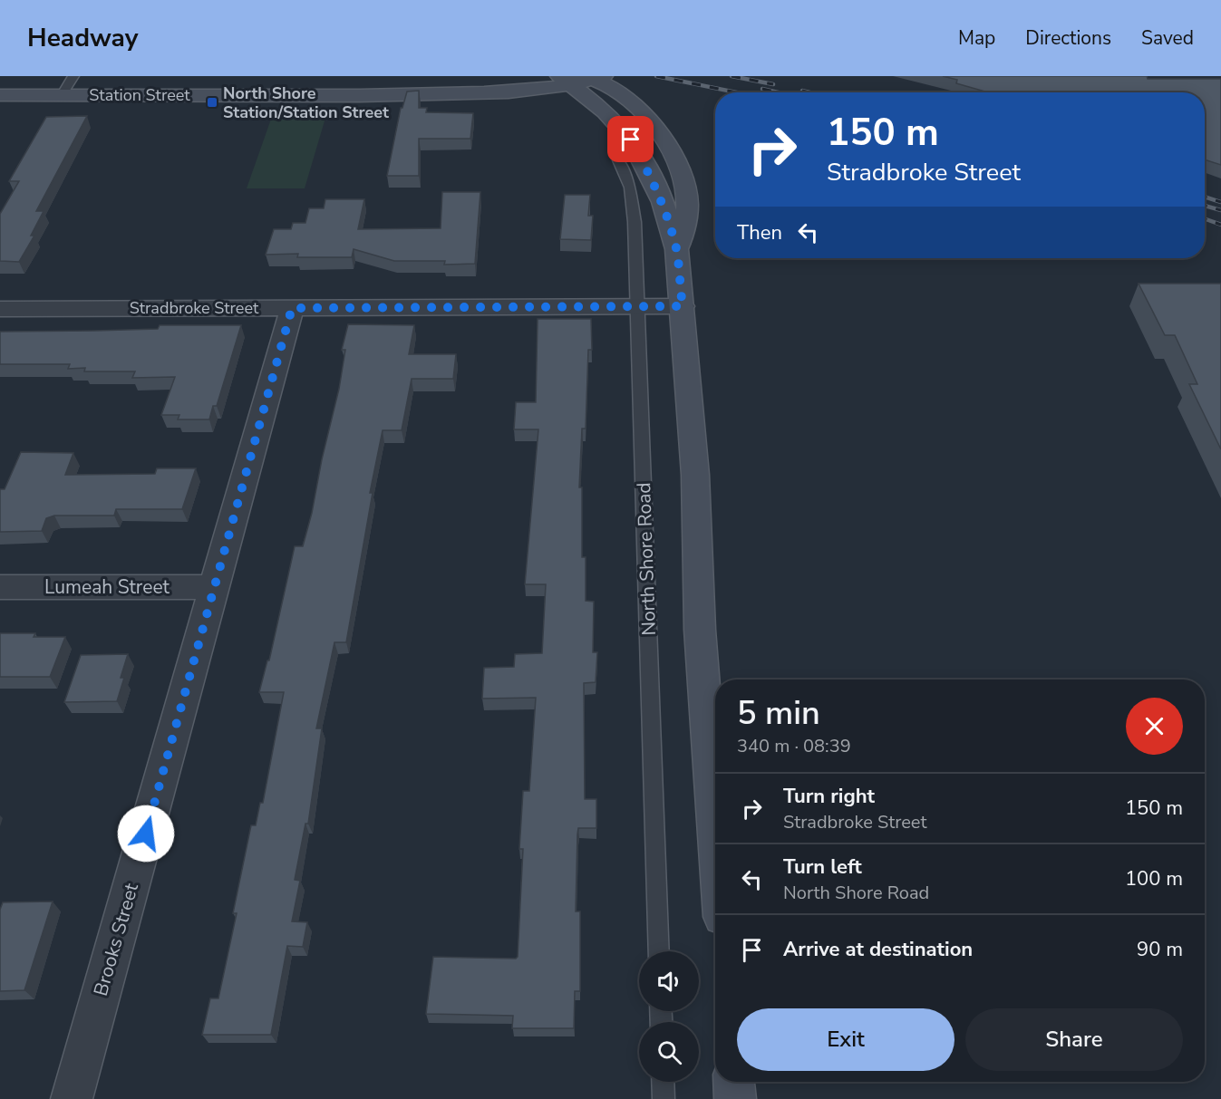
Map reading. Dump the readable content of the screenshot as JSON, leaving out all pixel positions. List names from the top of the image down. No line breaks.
{"streets":{"main road":["Station Street"],"street":["Stradbroke Street","Lumeah Street","Brooks Street"],"lane":["North Shore Road"]},"crossings":[["Stradbroke Street","North Shore Road"],["Stradbroke Street","Brooks Street"],["Lumeah Street","Brooks Street"]],"places":{"transit":["North Shore Station/Station Street"]},"page":{"header":"Headway","nav":["Map","Directions","Saved"],"turn":["150 m","Stradbroke Street"],"then":"Then","heading":["5 min","340 m · 08:39"],"list":[{"name":"Turn right","note":"Stradbroke Street","value":"150 m"},{"name":"Turn left","note":"North Shore Road","value":"100 m"},{"name":"Arrive at destination","value":"90 m"}],"buttons":["Exit","Share"]}}
